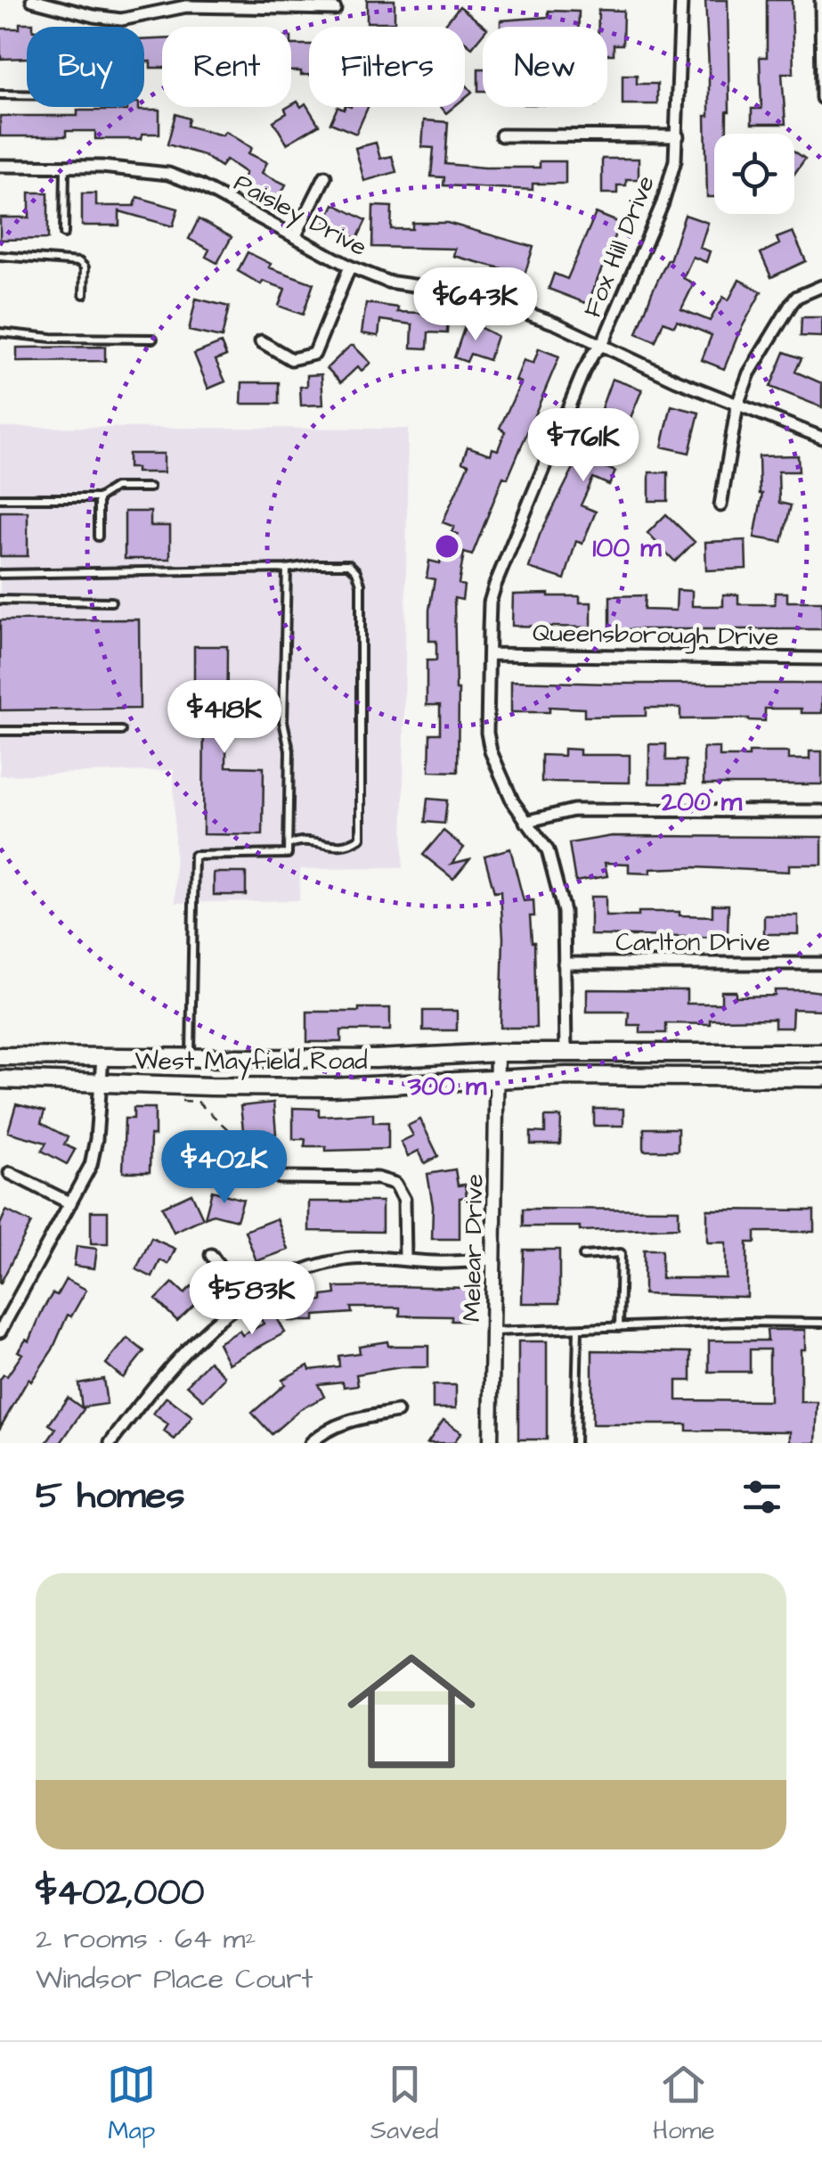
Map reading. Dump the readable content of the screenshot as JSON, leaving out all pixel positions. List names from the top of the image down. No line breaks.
{"streets":{"main road":["West Mayfield Road"],"street":["Paisley Drive","Fox Hill Drive","Queensborough Drive","Carlton Drive","Melear Drive"]},"crossings":[["Paisley Drive","Fox Hill Drive"],["Fox Hill Drive","Queensborough Drive"],["Fox Hill Drive","Carlton Drive"],["Fox Hill Drive","West Mayfield Road"],["West Mayfield Road","Melear Drive"]],"page":{"chip":["Buy","Rent","Filters","New"],"price":["$643K","$761K","$418K","$402K","$583K"],"heading":"5 homes","list":[{"name":"$402,000","note":"2 rooms · 64 m² · Windsor Place Court"}],"tabs":["Map","Saved","Home"]},"rings":["100 m","200 m","300 m"]}
